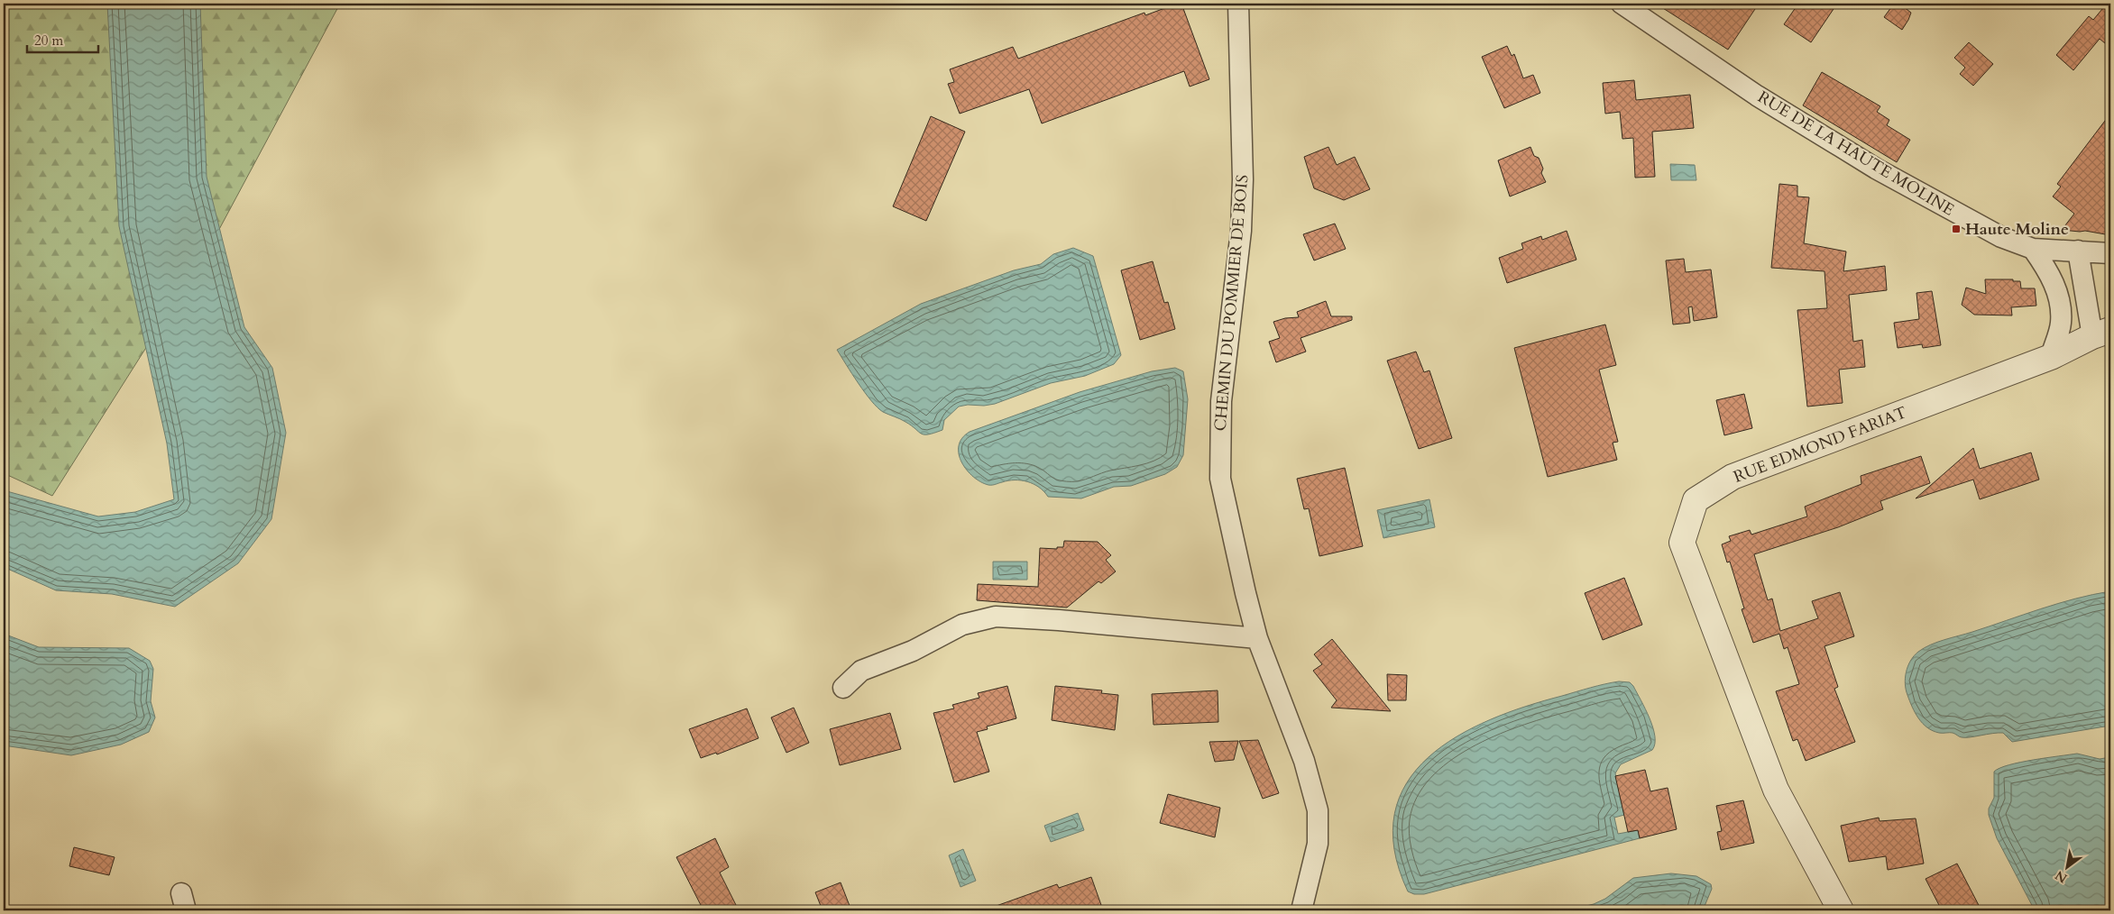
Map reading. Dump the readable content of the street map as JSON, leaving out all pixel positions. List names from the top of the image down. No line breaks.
{"streets":{"street":["RUE DE LA HAUTE MOLINE","CHEMIN DU POMMIER DE BOIS","RUE EDMOND FARIAT"]},"places":{"transit":["Haute Moline"]},"scale_bar":"20 m","north":"bottom left"}
